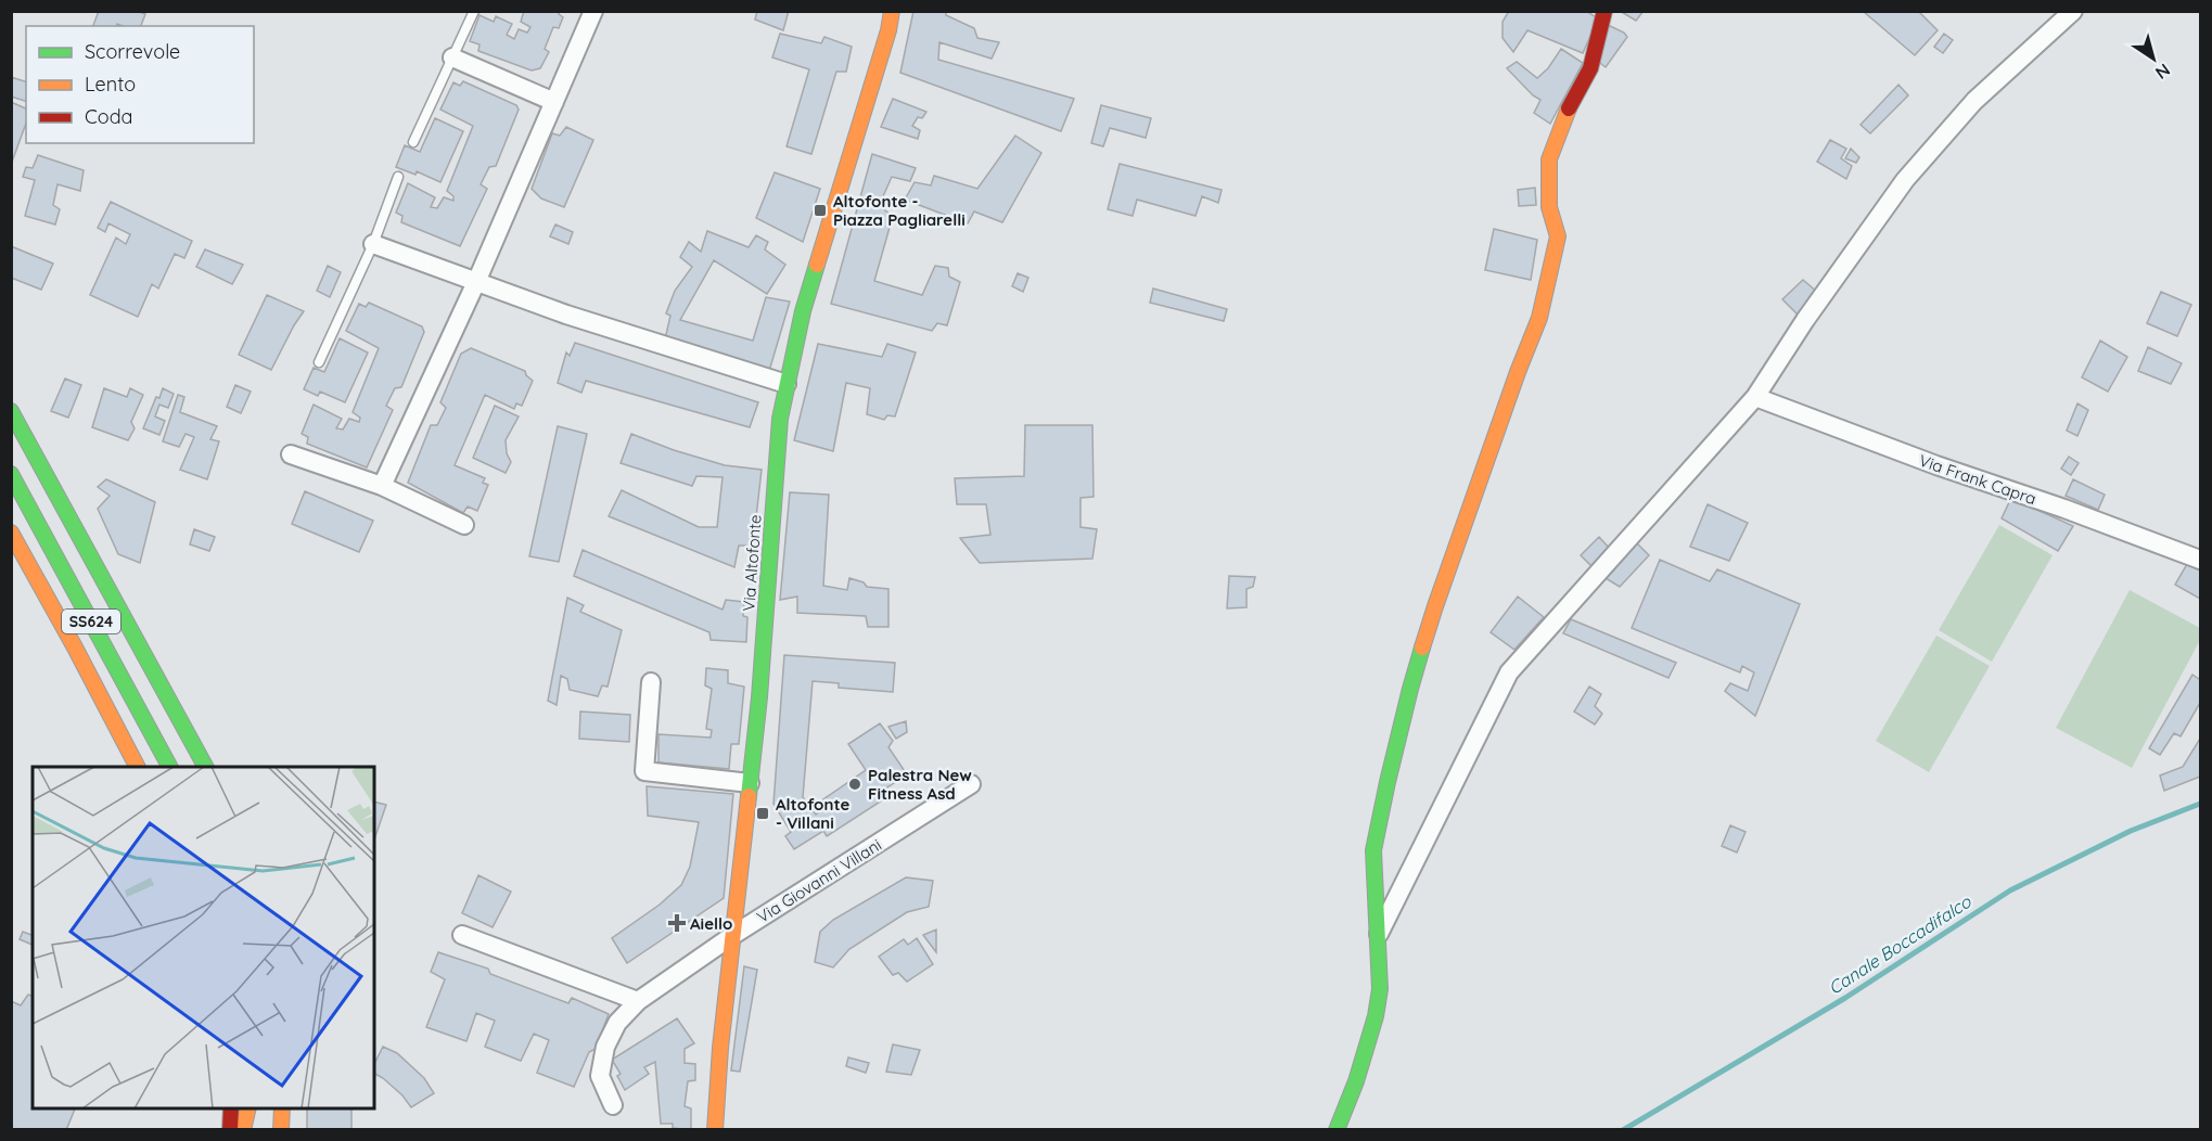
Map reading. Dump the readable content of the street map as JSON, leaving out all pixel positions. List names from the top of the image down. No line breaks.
{"streets":{"street":["Via Frank Capra","Via Altofonte","SS624","Via Giovanni Villani"]},"crossings":[["Via Altofonte","Via Giovanni Villani"]],"water":["Canale Boccadifalco"],"places":{"transit":["Altofonte - Piazza Pagliarelli","Altofonte - Villani"],"other":["Palestra New Fitness Asd"],"health":["Aiello"]},"legend":["Scorrevole","Lento","Coda"],"north":"bottom right"}
